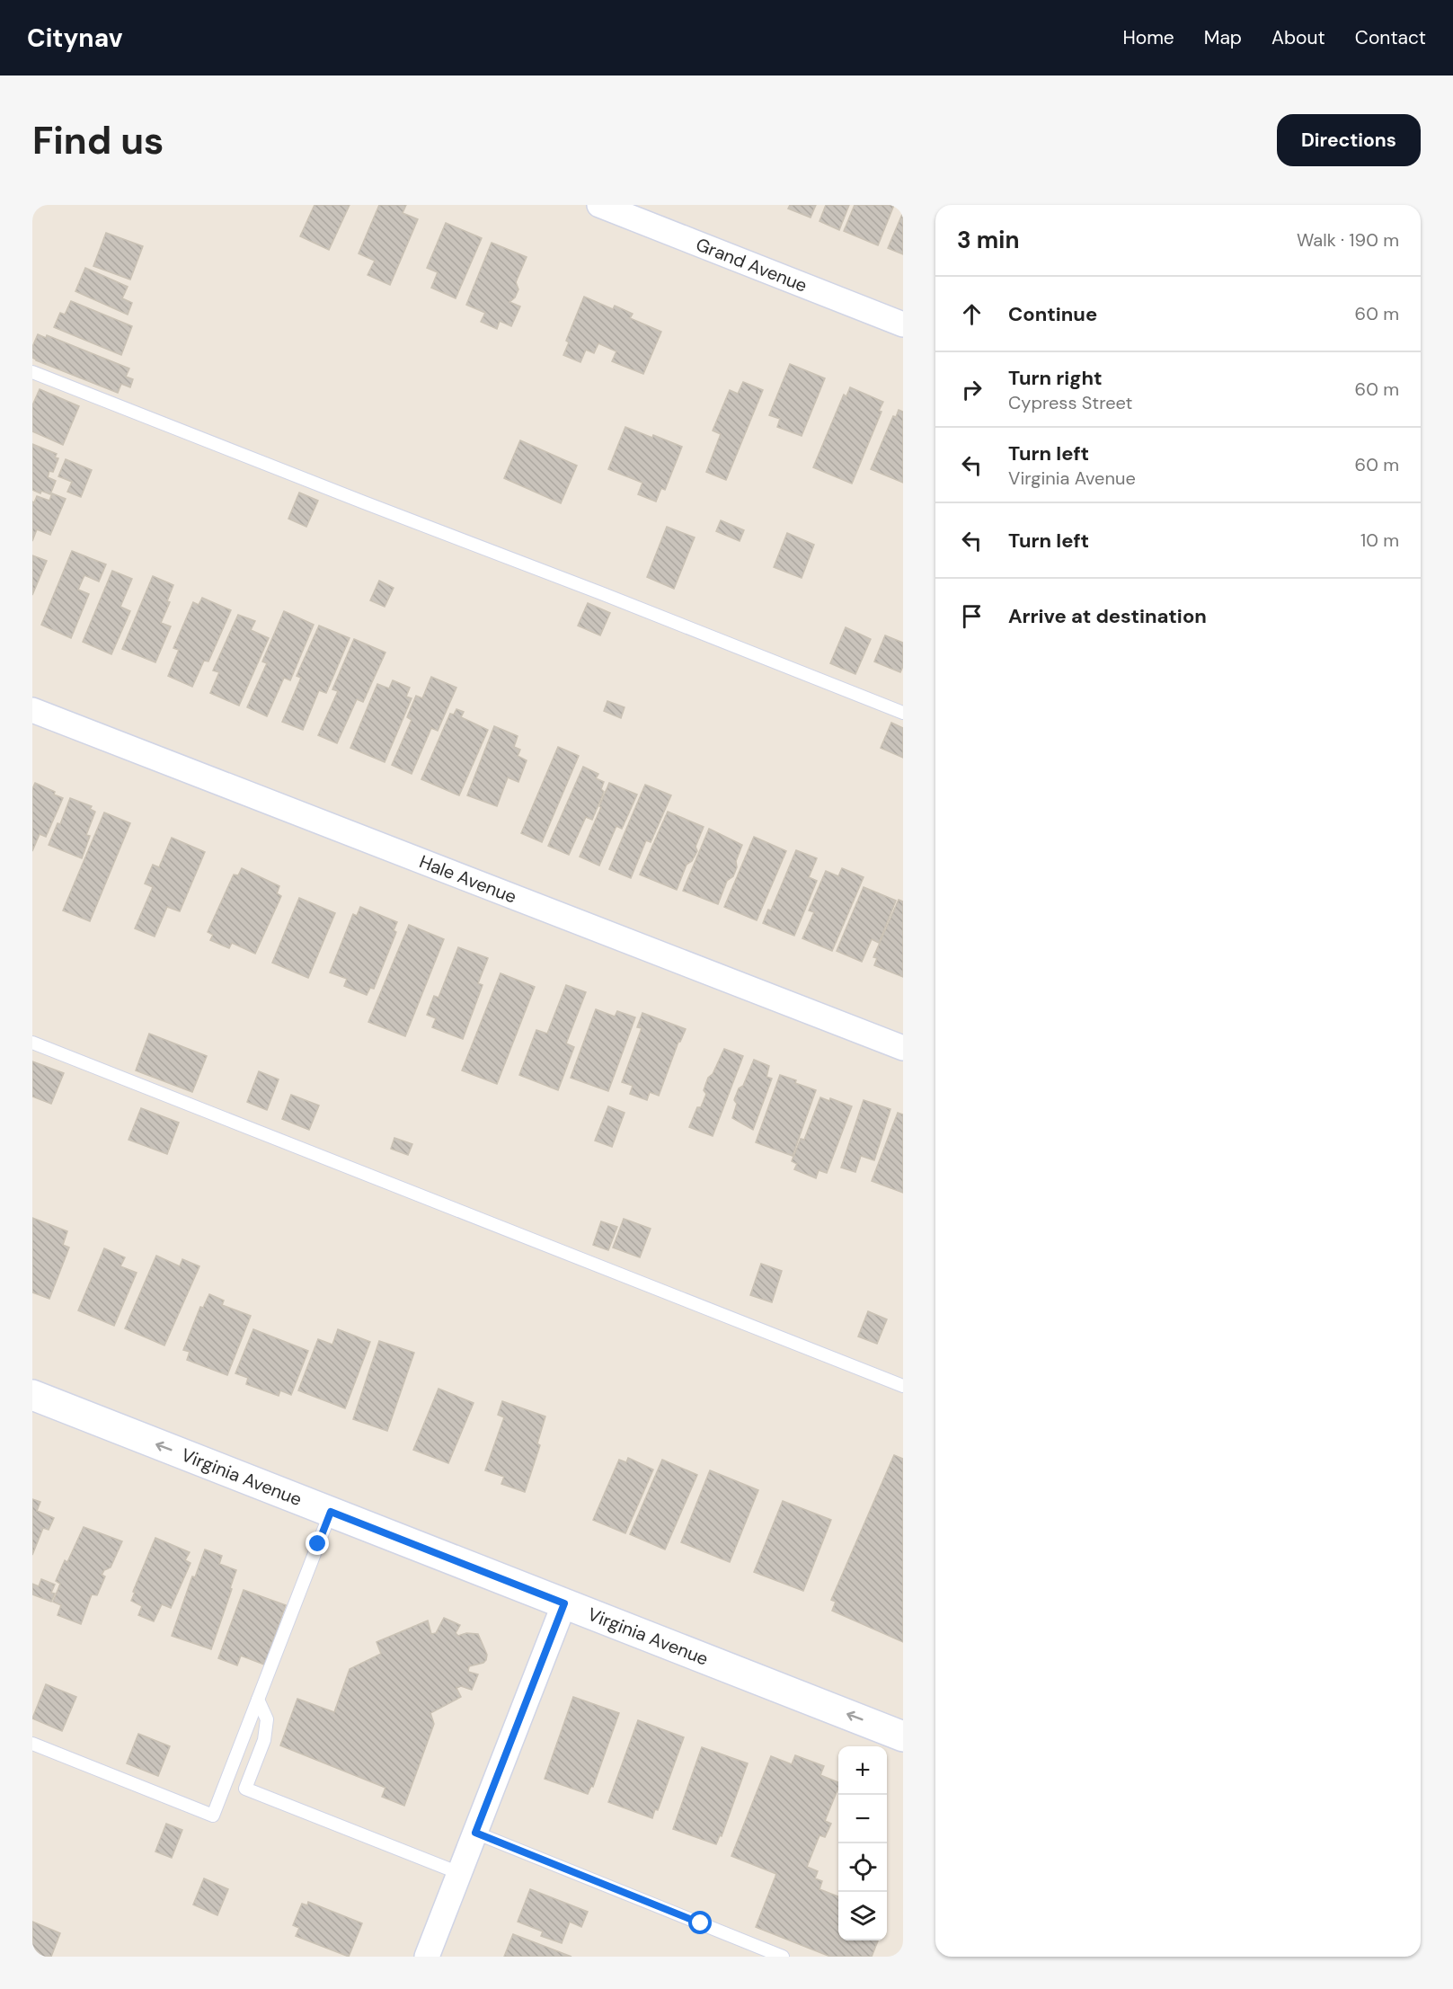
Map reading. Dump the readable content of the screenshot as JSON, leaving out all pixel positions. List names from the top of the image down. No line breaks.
{"streets":{"main road":["Virginia Avenue"],"street":["Grand Avenue","Hale Avenue"]},"one_way":["Virginia Avenue"],"page":{"header":"Citynav","nav":["Home","Map","About","Contact"],"buttons":"Directions","title":"Find us","heading":["3 min","Walk · 190 m"],"list":[["Continue","60 m"],["Turn right","Cypress Street","60 m"],["Turn left","Virginia Avenue","60 m"],["Turn left","10 m"],"Arrive at destination"],"map_buttons":["+","−"]}}
